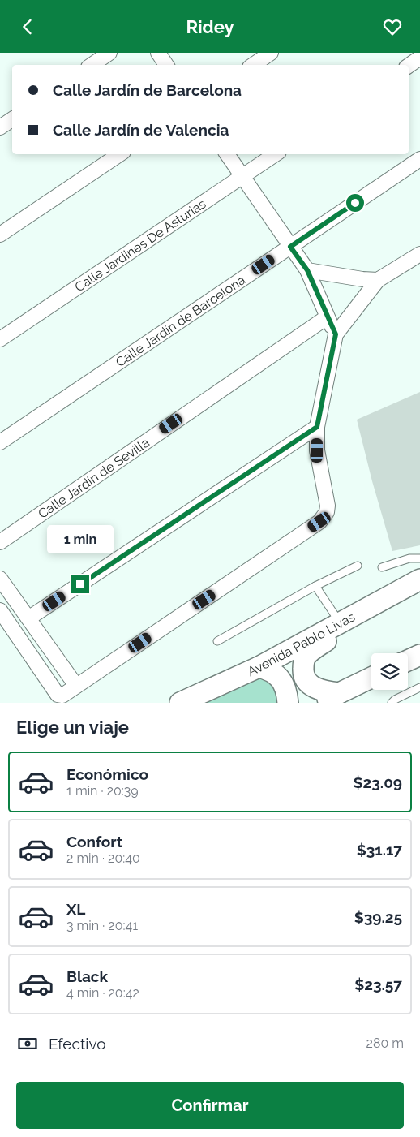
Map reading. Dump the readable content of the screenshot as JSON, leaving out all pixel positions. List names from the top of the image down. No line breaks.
{"streets":{"main road":["Avenida Pablo Livas"],"street":["Calle Jardines De Asturias","Calle Jardín de Barcelona","Calle Jardín de Sevilla"]},"page":{"header":"Ridey","banner":["Calle Jardín de Barcelona","Calle Jardín de Valencia"],"bubble":"1 min","heading":"Elige un viaje","list":[{"name":"Económico","note":"1 min · 20:39","value":"$23.09"},{"name":"Confort","note":"2 min · 20:40","value":"$31.17"},{"name":"XL","note":"3 min · 20:41","value":"$39.25"},{"name":"Black","note":"4 min · 20:42","value":"$23.57"}],"pay":["Efectivo","280 m"],"buttons":"Confirmar"}}
